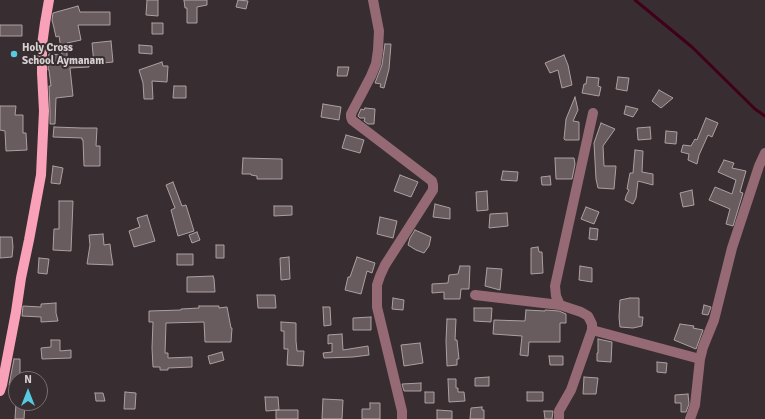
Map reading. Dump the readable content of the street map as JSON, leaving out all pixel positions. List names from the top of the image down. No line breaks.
{"places":["Holy Cross School Aymanam"],"north":"top"}
